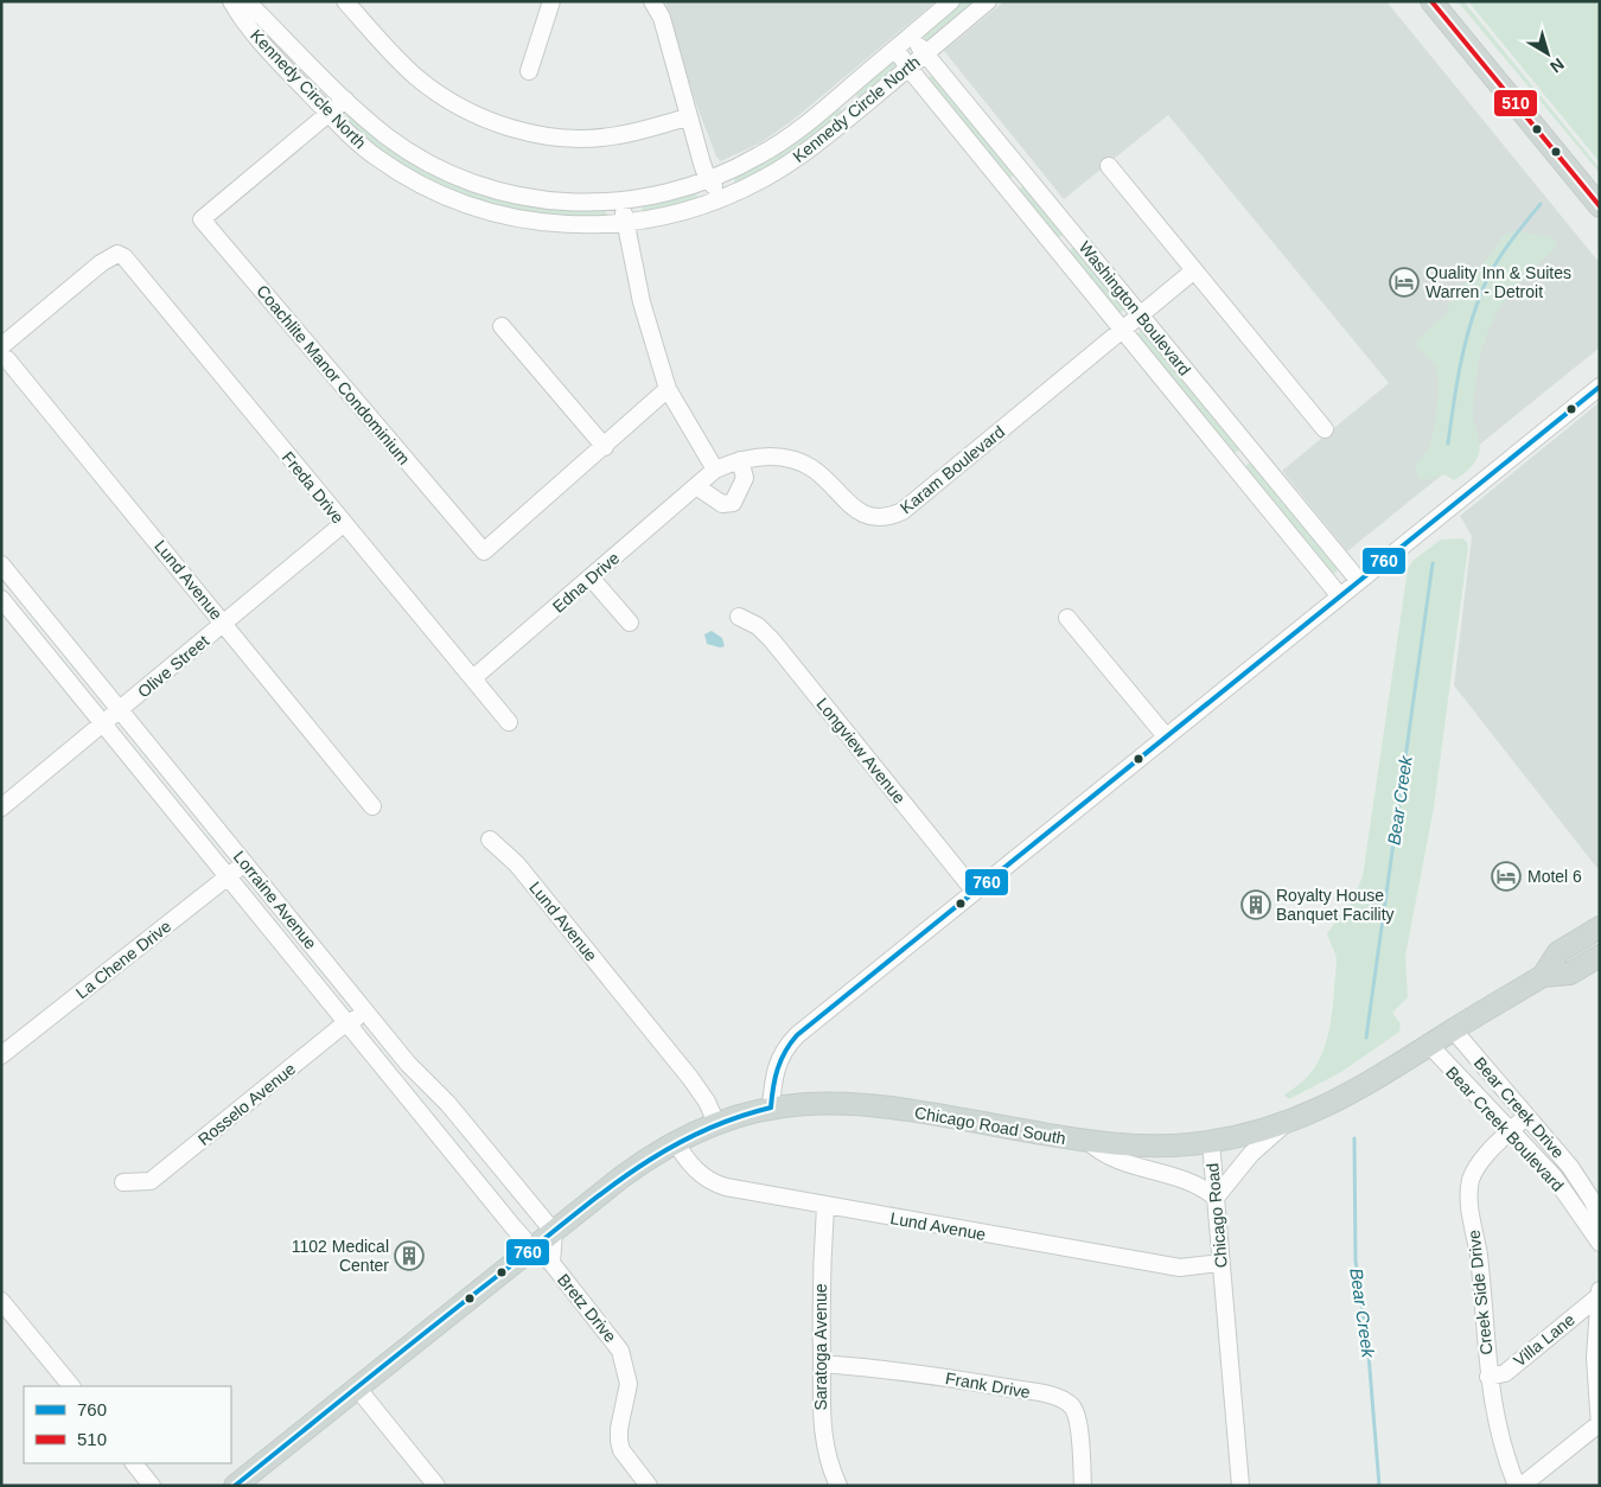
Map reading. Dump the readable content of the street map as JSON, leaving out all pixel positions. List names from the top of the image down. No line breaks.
{"streets":{"main road":["Chicago Road South","Chicago Road"],"street":["Kennedy Circle North","Washington Boulevard","Coachlite Manor Condominium","Karam Boulevard","Freda Drive","Lund Avenue","Edna Drive","Olive Street","Longview Avenue","Lorraine Avenue","La Chene Drive","Rosselo Avenue","Bear Creek Drive","Bear Creek Boulevard","Creek Side Drive","Bretz Drive","Villa Lane","Saratoga Avenue","Frank Drive"]},"crossings":[["Kennedy Circle North","Washington Boulevard"],["Kennedy Circle North","Coachlite Manor Condominium"],["Washington Boulevard","Karam Boulevard"],["Karam Boulevard","Edna Drive"],["Freda Drive","Edna Drive"],["Freda Drive","Olive Street"],["Lund Avenue","Olive Street"],["Lund Avenue","Chicago Road South"],["Lund Avenue","Chicago Road"],["Lund Avenue","Saratoga Avenue"],["Olive Street","Lorraine Avenue"],["Lorraine Avenue","La Chene Drive"],["Lorraine Avenue","Rosselo Avenue"],["Lorraine Avenue","Chicago Road South"],["Lorraine Avenue","Bretz Drive"],["Bear Creek Drive","Chicago Road"],["Bear Creek Drive","Creek Side Drive"],["Chicago Road South","Chicago Road"],["Chicago Road South","Bretz Drive"],["Bear Creek Boulevard","Chicago Road"],["Bear Creek Boulevard","Creek Side Drive"],["Creek Side Drive","Villa Lane"],["Saratoga Avenue","Frank Drive"]],"water":["Bear Creek"],"places":{"hotel":["Quality Inn & Suites Warren - Detroit","Motel 6"],"building":["Royalty House Banquet Facility","1102 Medical Center"]},"lines":["transit line 510","transit line 760"],"legend":["760","510"],"north":"bottom right"}
